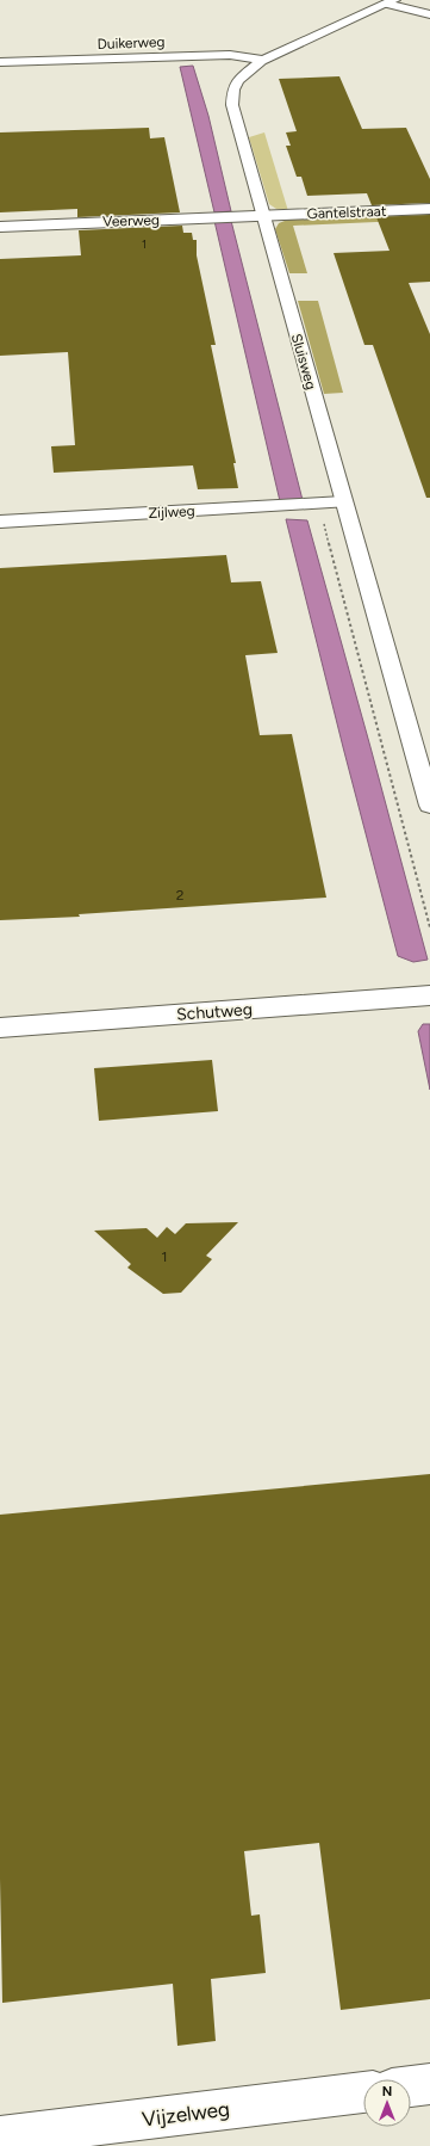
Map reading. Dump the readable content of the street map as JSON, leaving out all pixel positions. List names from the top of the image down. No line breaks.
{"streets":{"street":["Duikerweg","Gantelstraat","Veerweg","Sluisweg","Zijlweg","Schutweg","Vijzelweg"]},"crossings":[["Duikerweg","Sluisweg"],["Gantelstraat","Veerweg"],["Gantelstraat","Sluisweg"],["Veerweg","Sluisweg"],["Sluisweg","Zijlweg"]],"house_numbers":["1","2","1"],"north":"top"}
